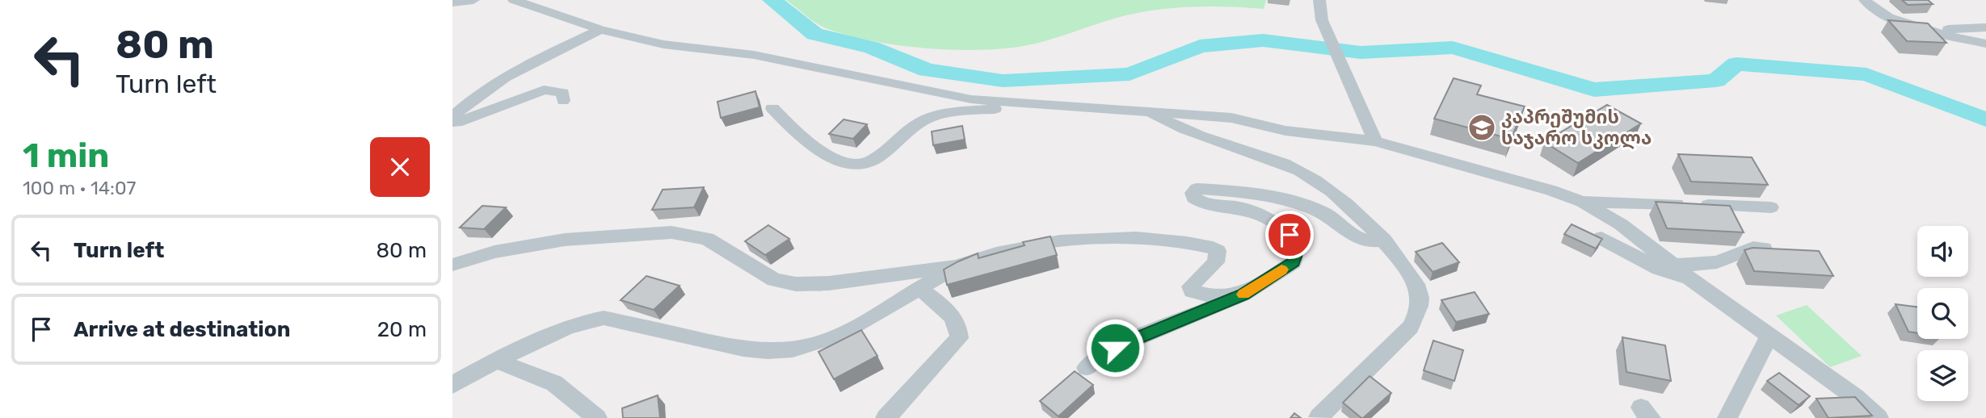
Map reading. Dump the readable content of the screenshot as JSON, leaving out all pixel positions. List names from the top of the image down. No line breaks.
{"places":{"school or university":["კაპრეშუმის საჯარო სკოლა"]},"page":{"turn":["80 m","Turn left"],"heading":["1 min","100 m · 14:07"],"list":[{"name":"Turn left","value":"80 m"},{"name":"Arrive at destination","value":"20 m"}]}}
